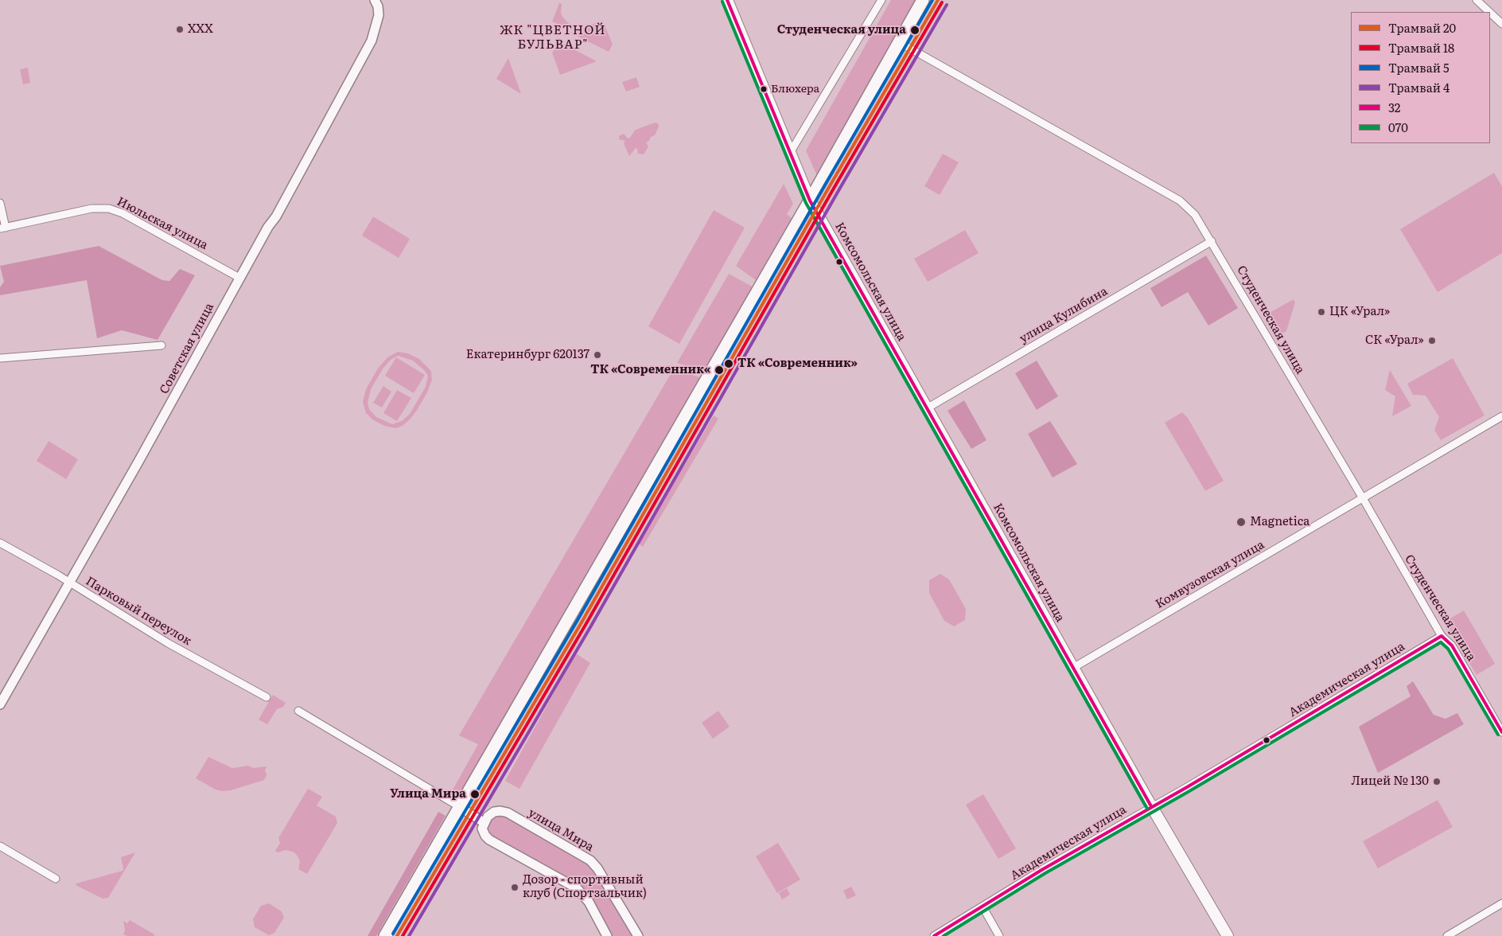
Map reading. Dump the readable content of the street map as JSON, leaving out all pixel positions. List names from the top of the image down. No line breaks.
{"streets":{"main road":["Комсомольская улица"],"street":["Июльская улица","улица Кулибина","Студенческая улица","Советская улица","Комвузовская улица","Парковый переулок","Академическая улица","улица Мира"]},"crossings":[["Июльская улица","Советская улица"],["Комсомольская улица","улица Кулибина"],["Комсомольская улица","Комвузовская улица"],["Комсомольская улица","Академическая улица"],["улица Кулибина","Студенческая улица"],["Студенческая улица","Комвузовская улица"],["Студенческая улица","Академическая улица"],["Советская улица","Парковый переулок"]],"districts":["ЖК \"ЦВЕТНОЙ БУЛЬВАР\""],"places":["XXX","Студенческая улица","Блюхера","ЦК «Урал»","СК «Урал»","Екатеринбург 620137","ТК «Современник»","ТК «Современник«","Magnetica","Лицей № 130","Улица Мира","Дозор - спортивный клуб (Спортзальчик)"],"lines":["tram line 20","tram line 5","transit line 32","transit line 070","tram line 18","tram line 4"],"legend":["Трамвай 20","Трамвай 18","Трамвай 5","Трамвай 4","32","070"]}
